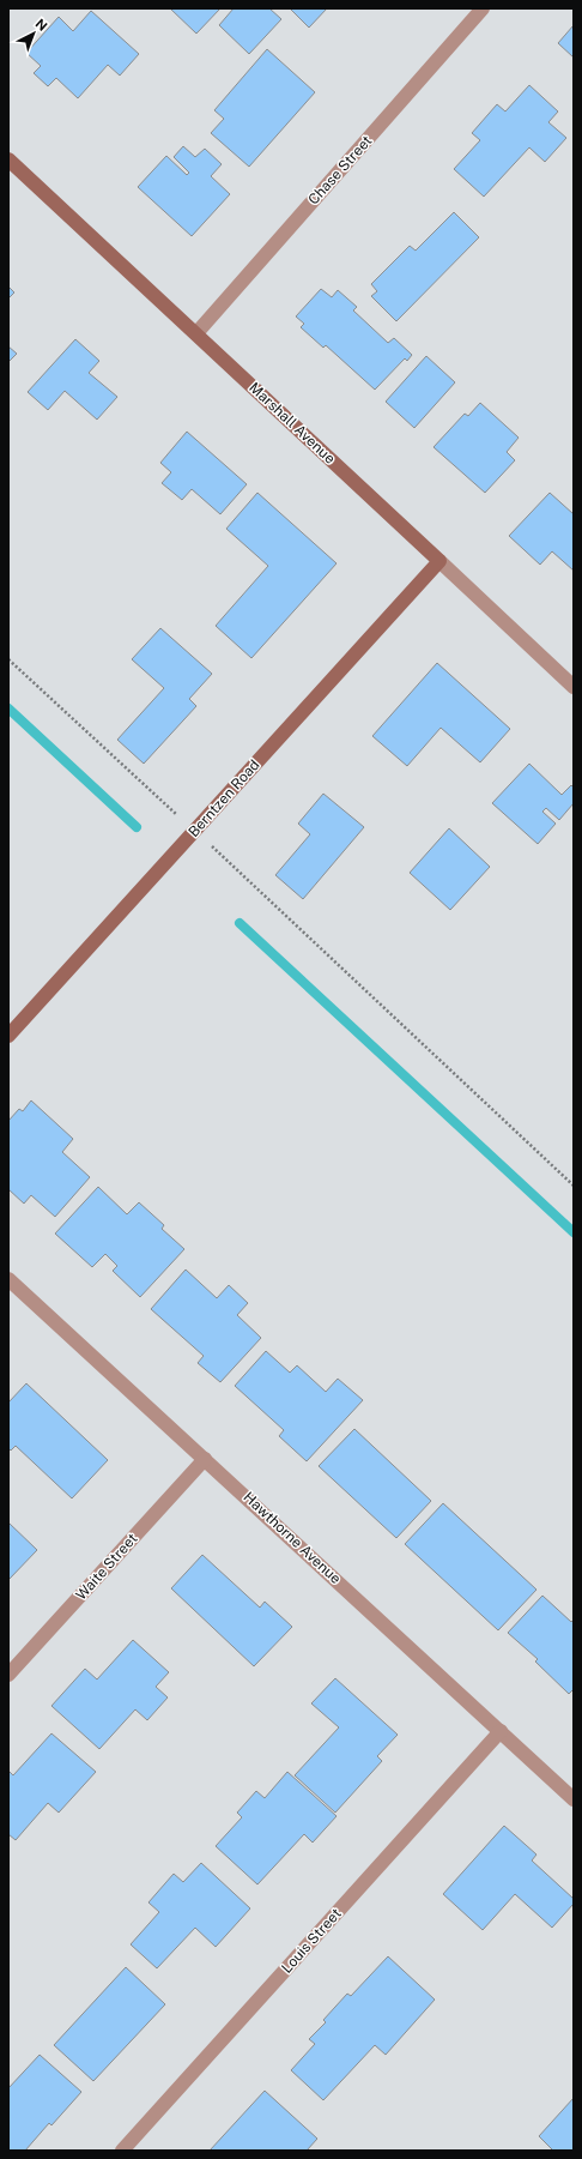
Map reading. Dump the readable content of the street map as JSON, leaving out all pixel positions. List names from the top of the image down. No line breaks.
{"streets":{"street":["Chase Street","Marshall Avenue","Berntzen Road","Hawthorne Avenue","Waite Street","Louis Street"]},"crossings":[["Chase Street","Marshall Avenue"],["Marshall Avenue","Berntzen Road"],["Hawthorne Avenue","Waite Street"],["Hawthorne Avenue","Louis Street"]],"north":"top right"}
